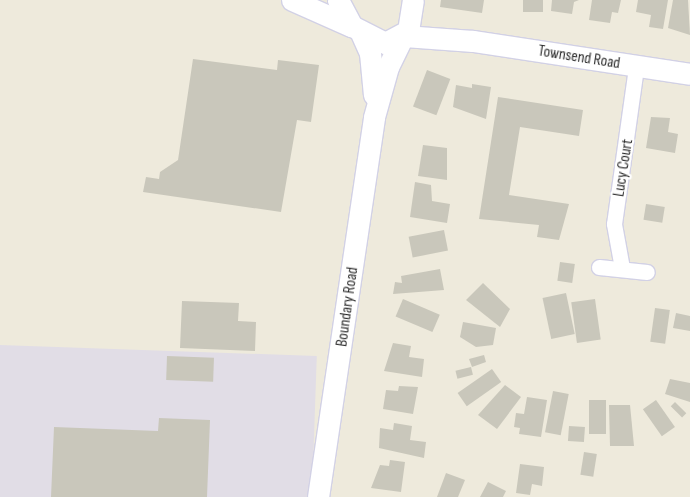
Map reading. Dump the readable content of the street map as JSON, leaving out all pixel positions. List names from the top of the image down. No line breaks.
{"streets":{"main road":["Townsend Road","Boundary Road"],"street":["Lucy Court"]},"crossings":[["Townsend Road","Lucy Court"],["Townsend Road","Boundary Road"]]}
